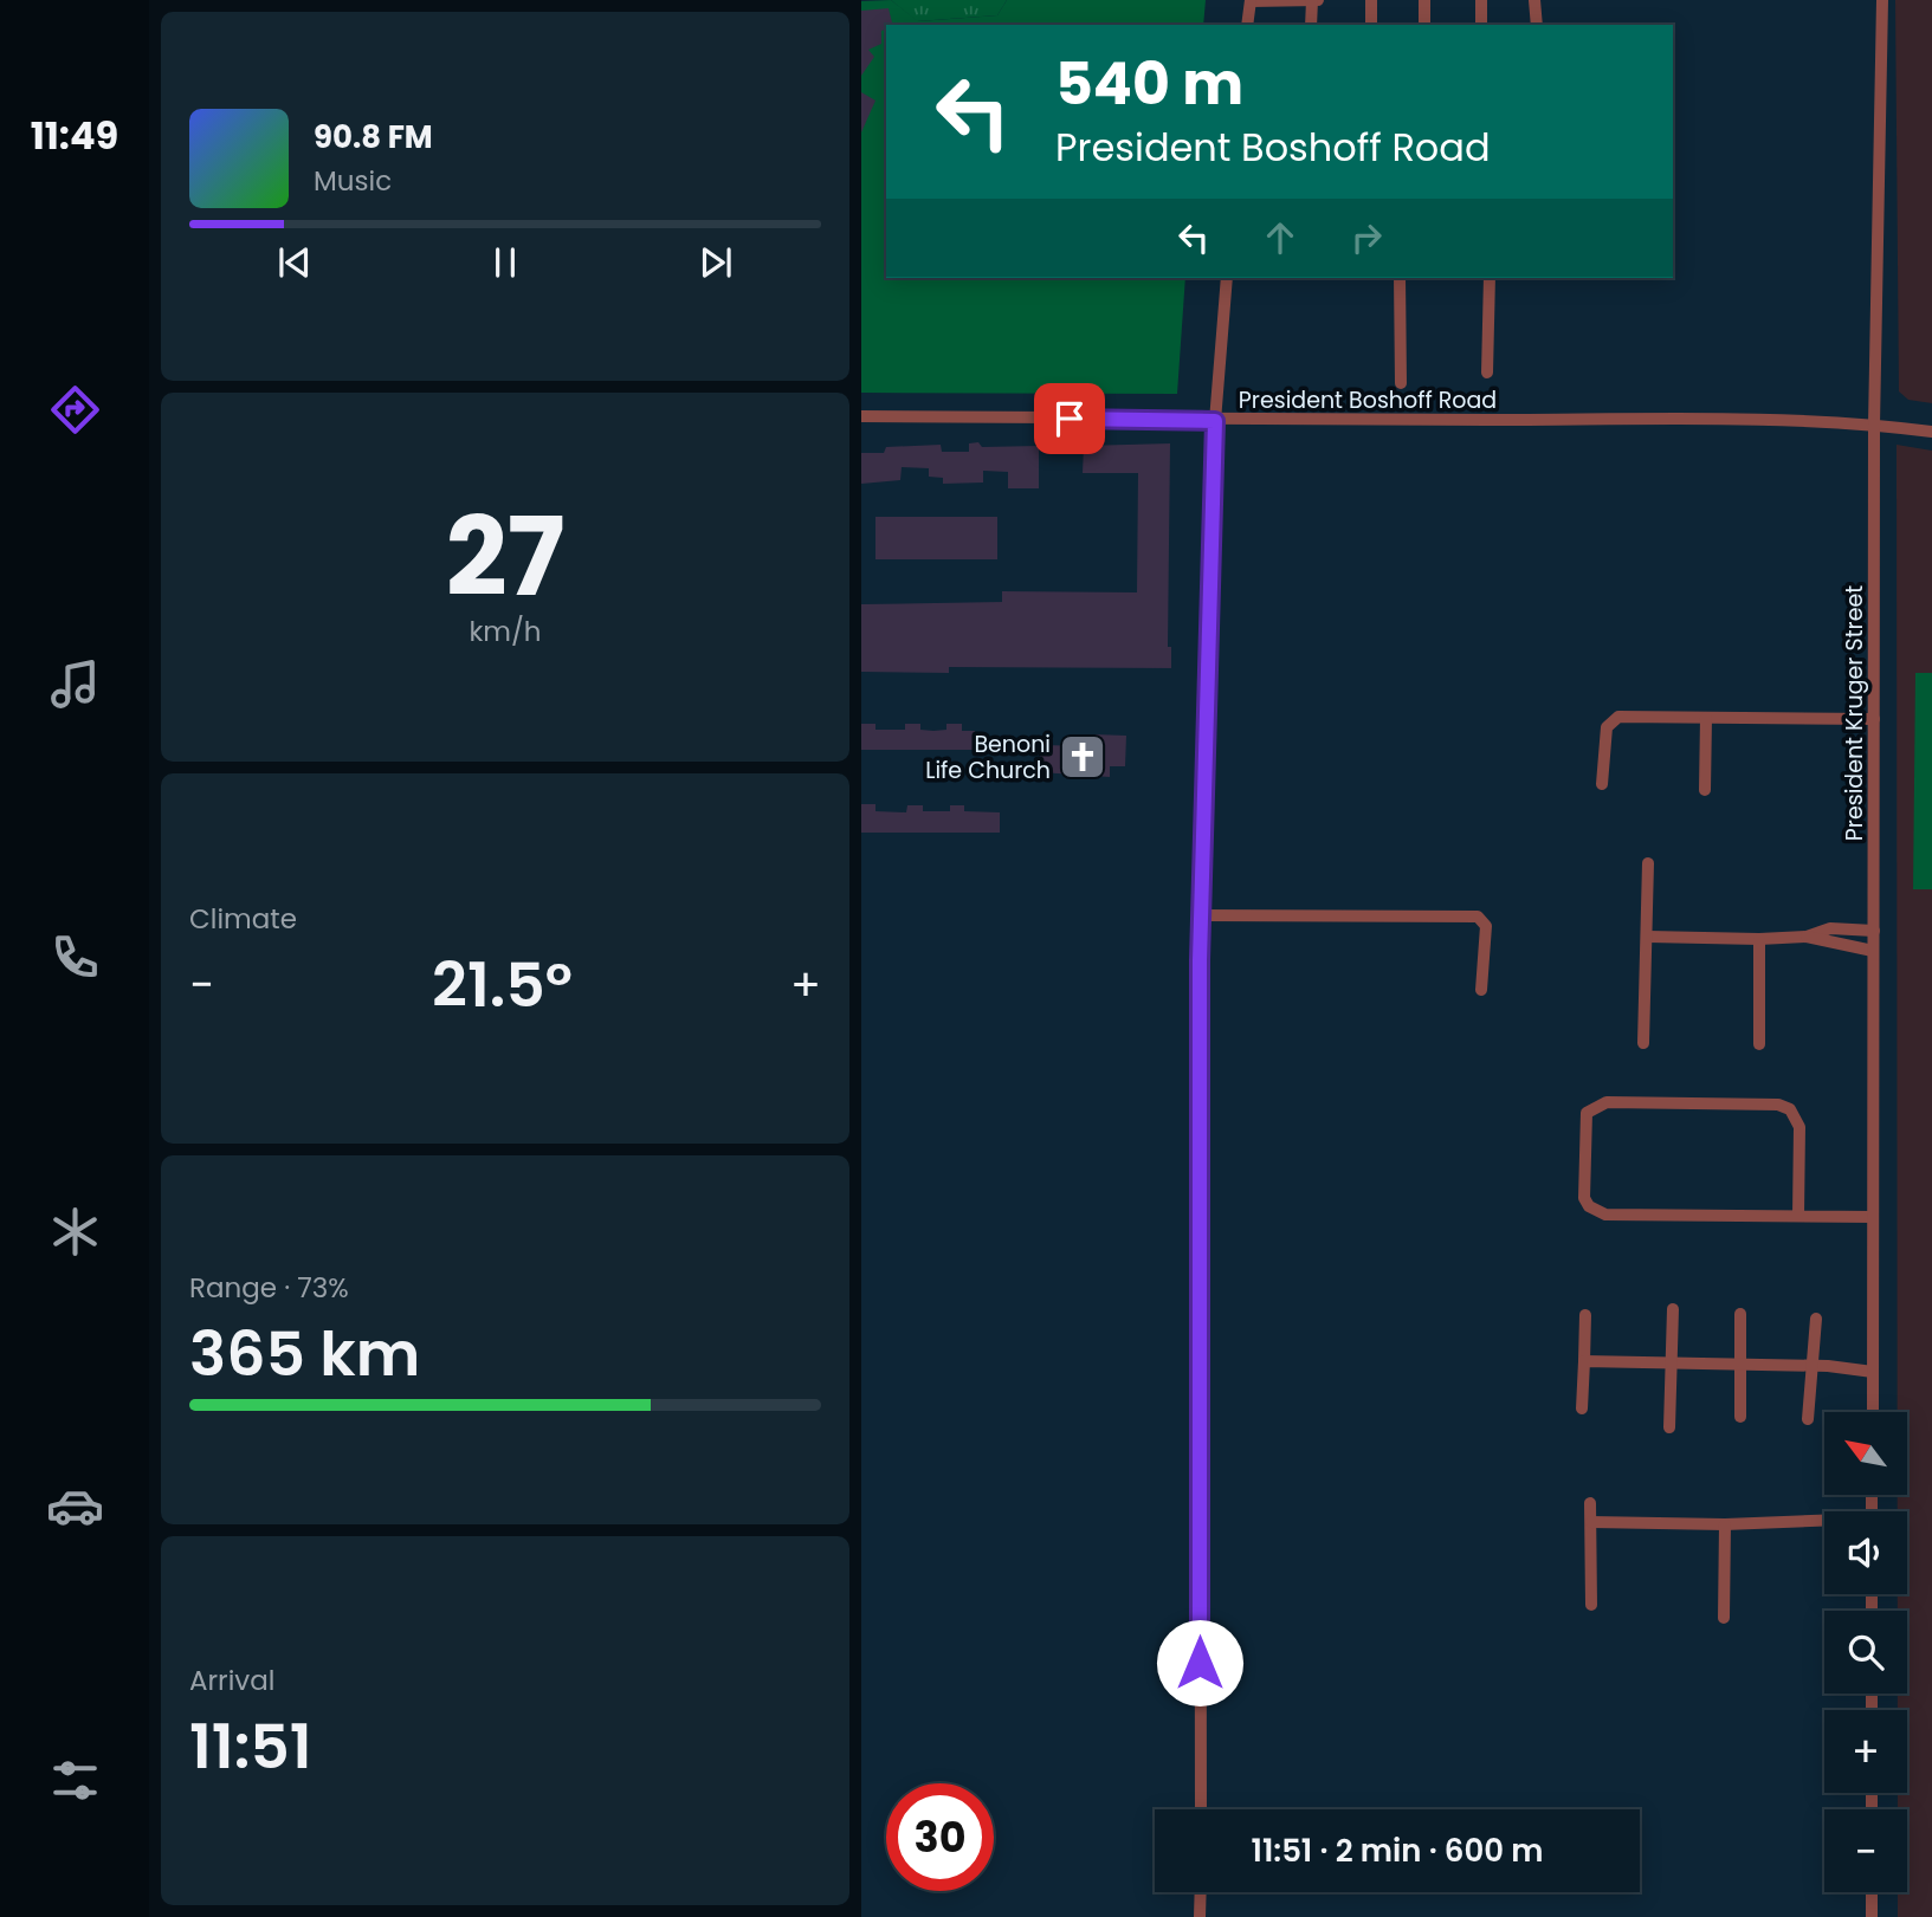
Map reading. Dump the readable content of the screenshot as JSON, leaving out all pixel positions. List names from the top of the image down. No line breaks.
{"streets":{"street":["President Boshoff Road","President Kruger Street"]},"crossings":[["President Boshoff Road","President Kruger Street"]],"places":{"church":["Benoni Life Church"]},"north":"top left","page":{"tabs":"11:49","turn":["540 m","President Boshoff Road"],"song":["90.8 FM","Music"],"tile":[["27","km/h"],"Climate",["Range · 73%","365 km"],["Arrival","11:51"]],"heat":["−","21.5°","+"],"map_buttons":["+","−"],"limit":"30","trip":"11:51 · 2 min · 600 m"}}
